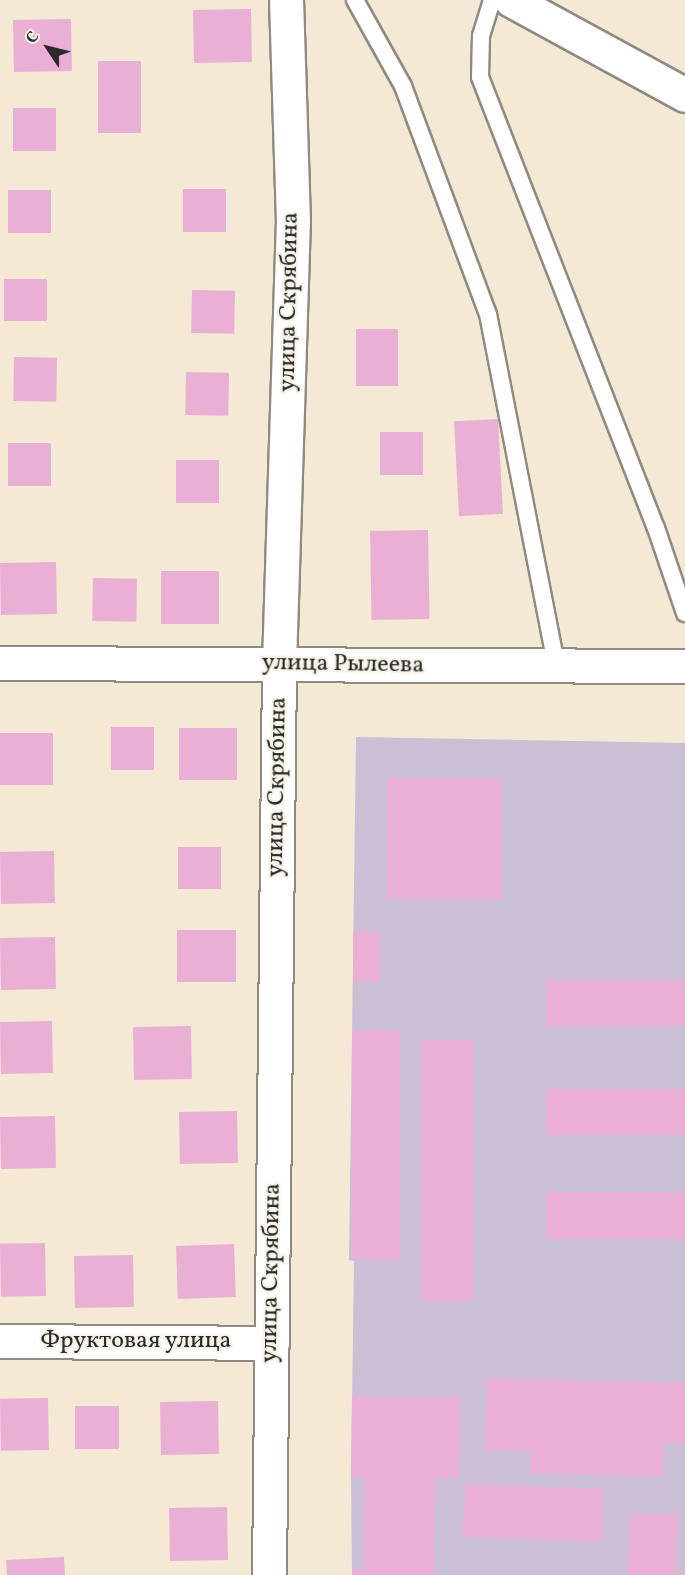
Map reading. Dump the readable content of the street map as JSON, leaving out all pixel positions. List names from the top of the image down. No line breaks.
{"streets":{"street":["улица Скрябина","улица Рылеева","Фруктовая улица"]},"crossings":[["улица Скрябина","улица Рылеева"],["улица Скрябина","Фруктовая улица"]],"north":"top left"}
